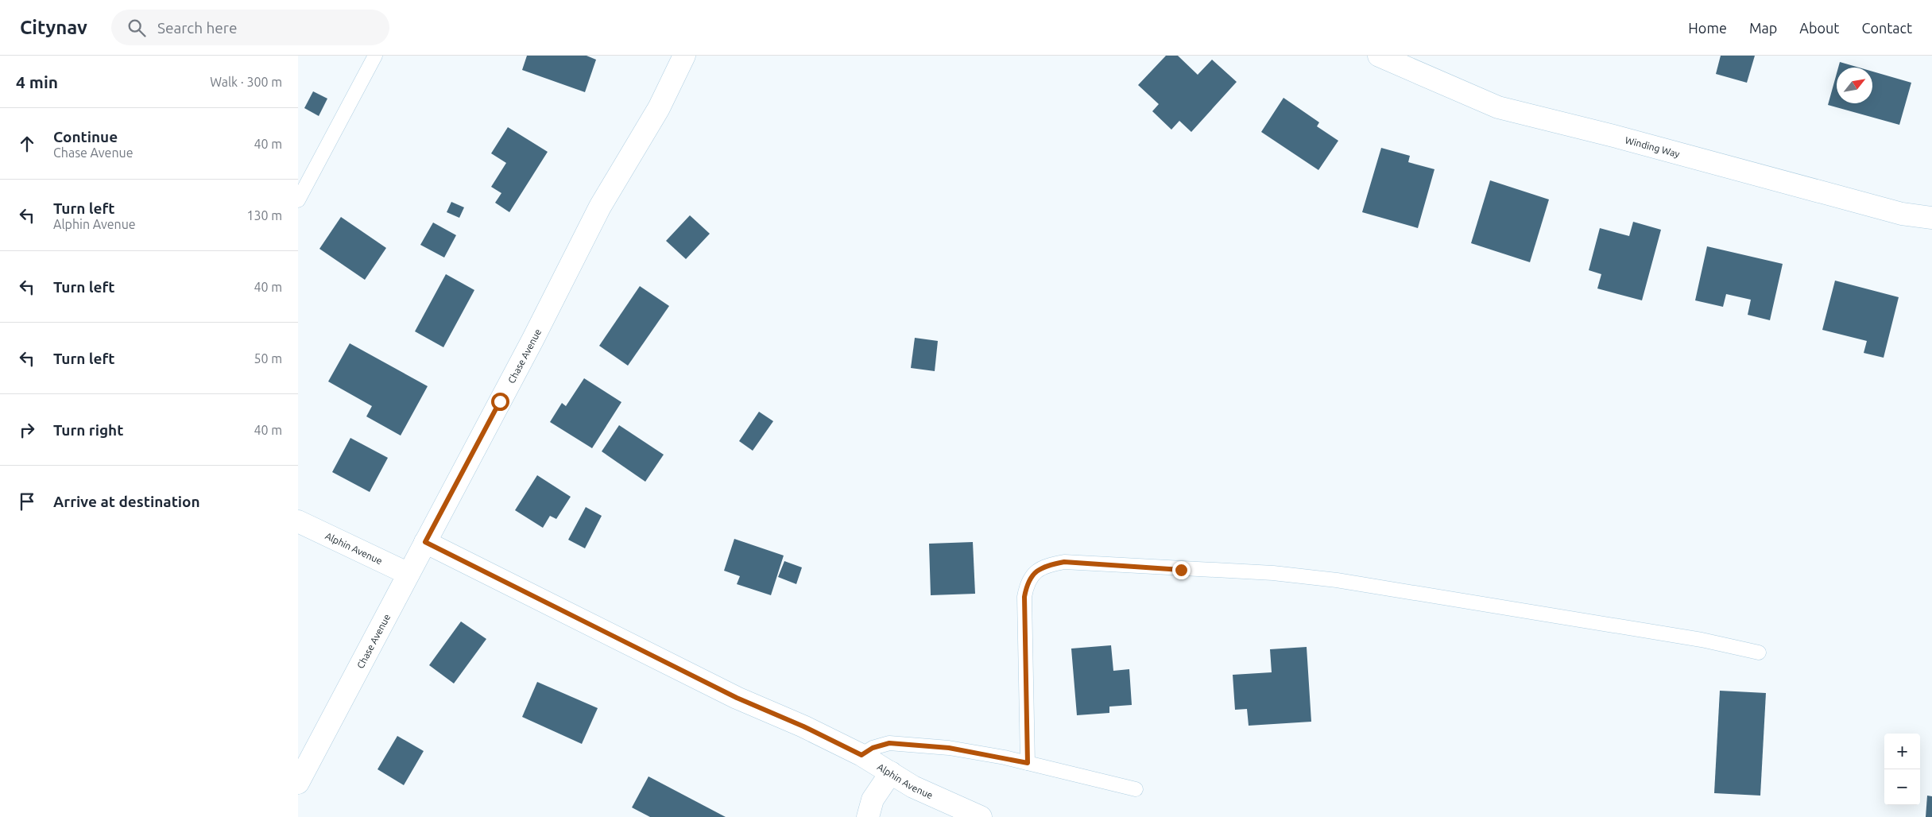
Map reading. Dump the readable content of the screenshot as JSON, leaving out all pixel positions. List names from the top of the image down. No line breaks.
{"streets":{"street":["Winding Way","Chase Avenue","Alphin Avenue"]},"crossings":[["Chase Avenue","Alphin Avenue"]],"north":"top right","page":{"header":"Citynav","search":"Search here","nav":["Home","Map","About","Contact"],"heading":["4 min","Walk · 300 m"],"list":[["Continue","Chase Avenue","40 m"],["Turn left","Alphin Avenue","130 m"],["Turn left","40 m"],["Turn left","50 m"],["Turn right","40 m"],"Arrive at destination"],"map_buttons":["+","−"]}}
